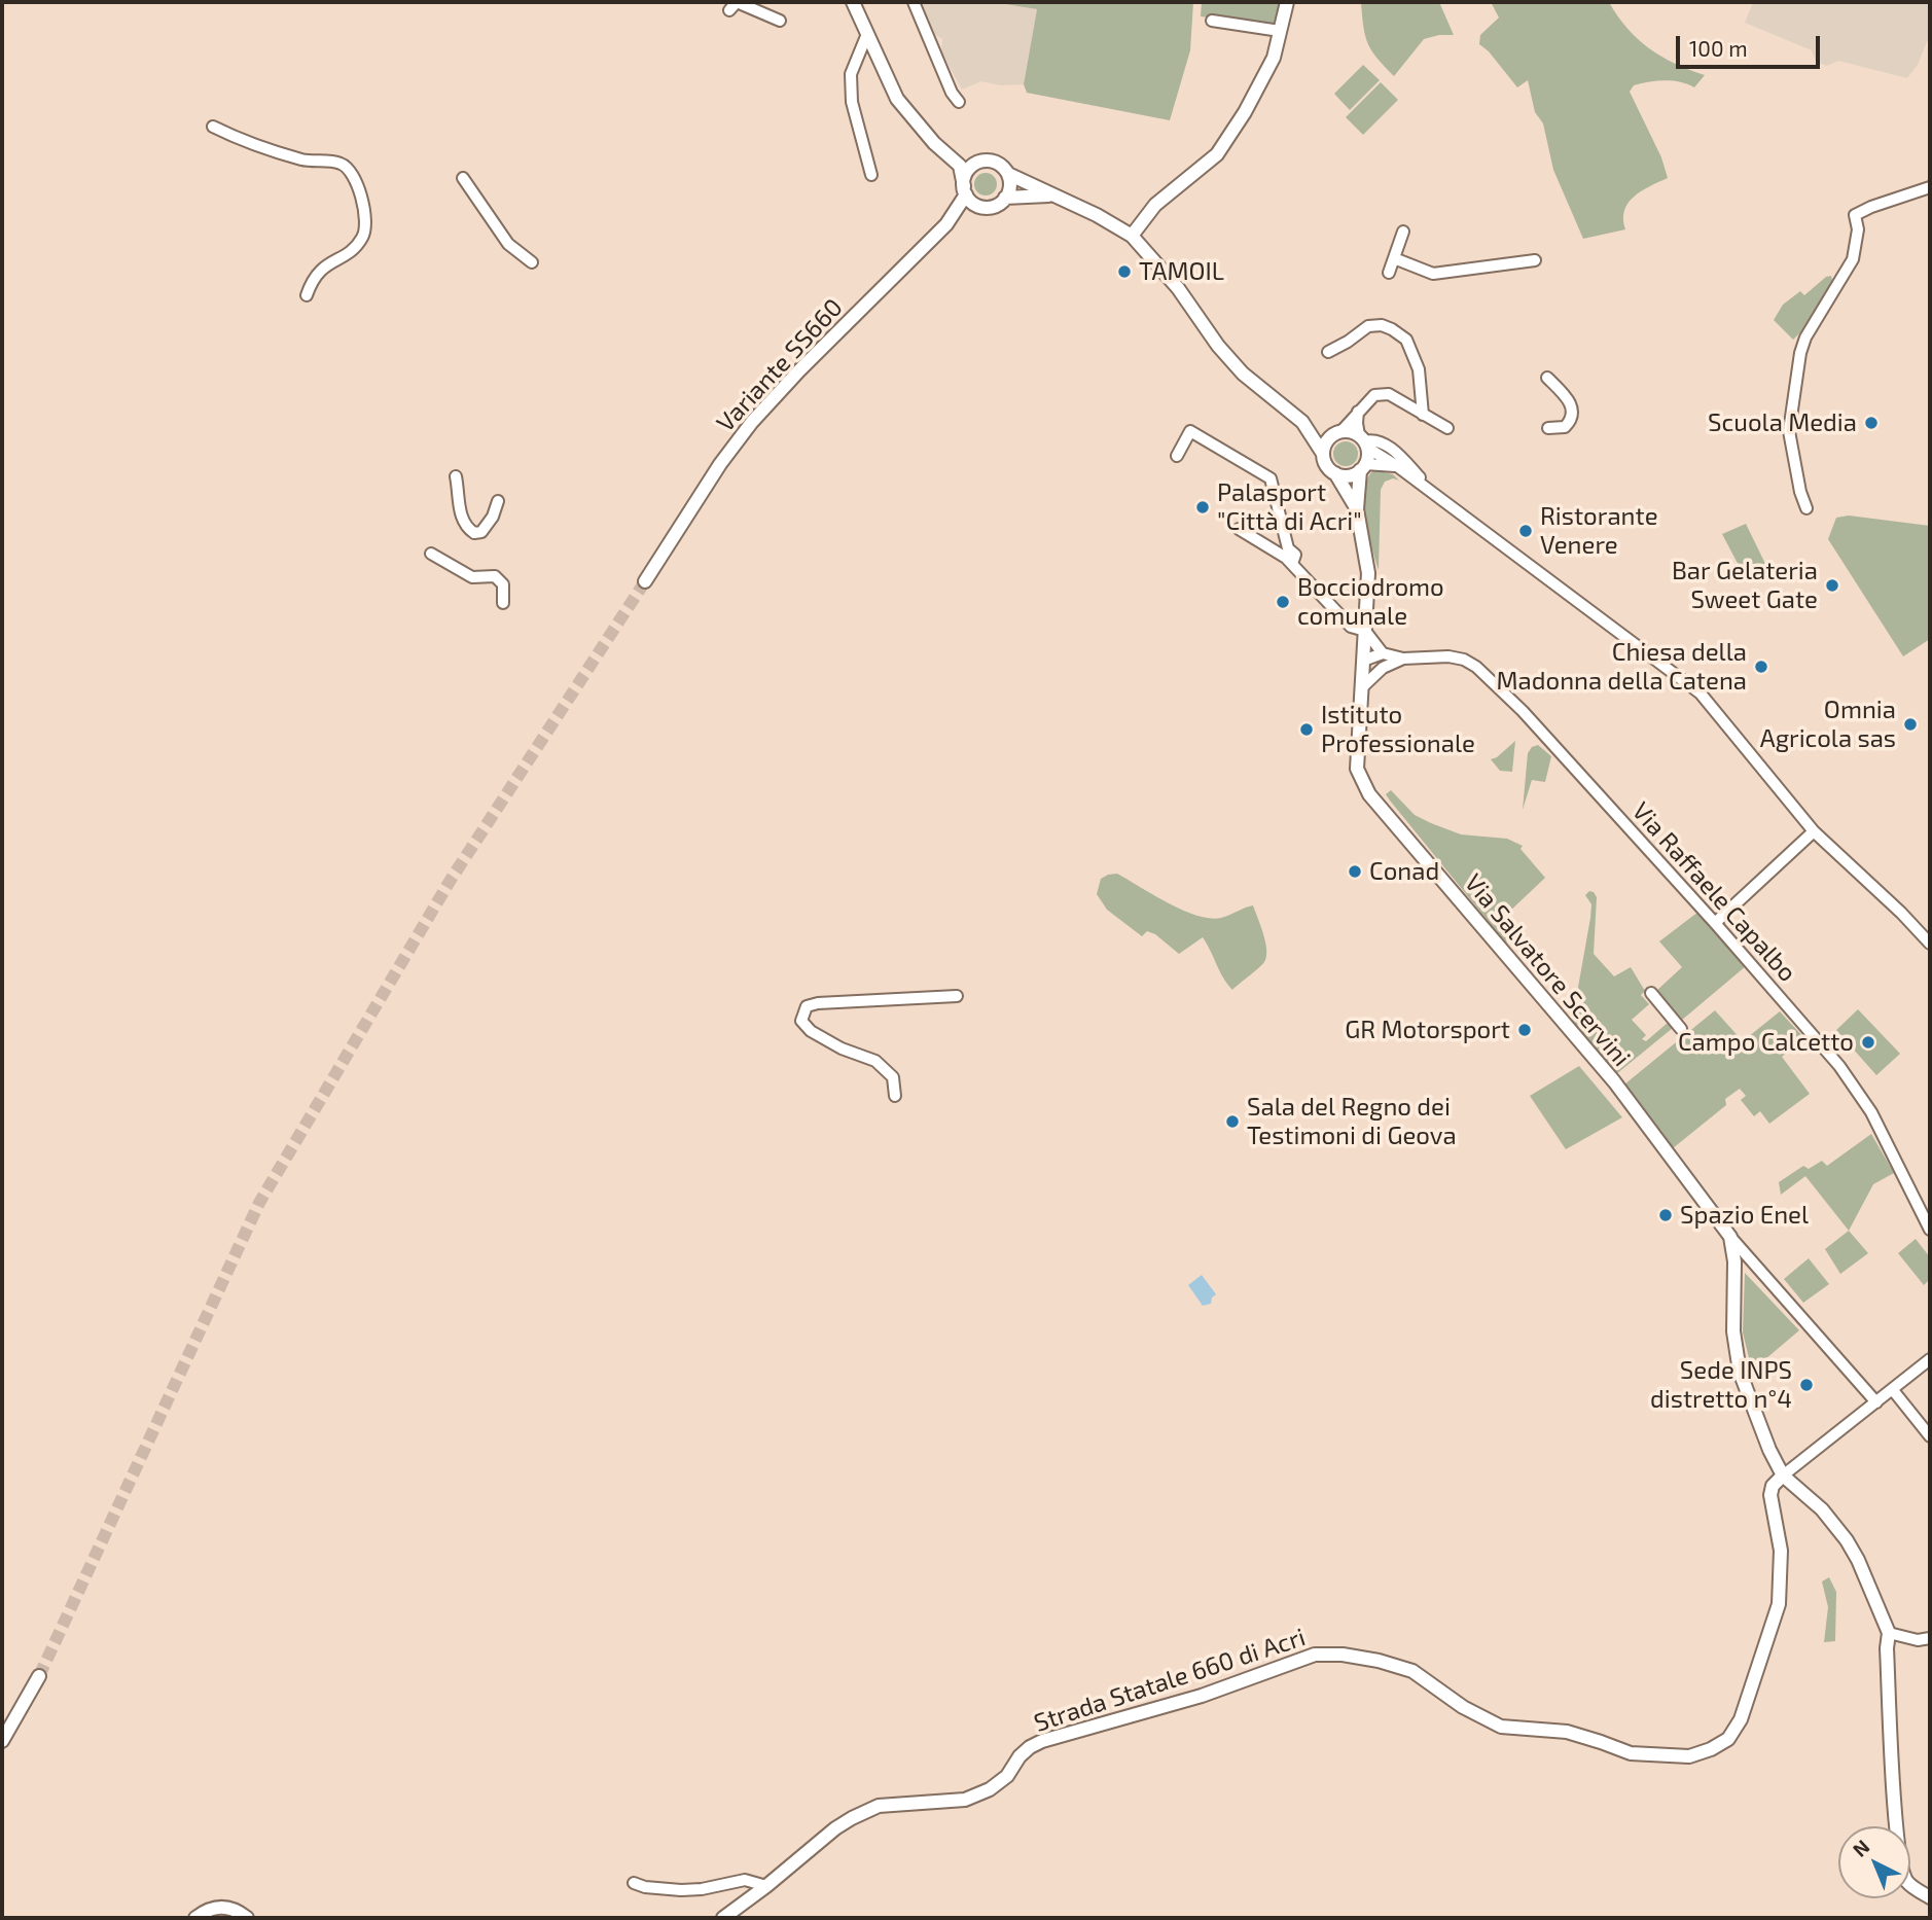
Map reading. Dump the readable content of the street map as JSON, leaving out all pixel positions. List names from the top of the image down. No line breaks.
{"streets":{"main road":["Variante SS660","Via Salvatore Scervini","Strada Statale 660 di Acri"],"street":["Via Raffaele Capalbo"]},"places":["TAMOIL","Scuola Media","Palasport \"Città di Acri\"","Ristorante Venere","Bar Gelateria Sweet Gate","Bocciodromo comunale","Chiesa della Madonna della Catena","Omnia Agricola sas","Istituto Professionale","Conad","GR Motorsport","Campo Calcetto","Sala del Regno dei Testimoni di Geova","Spazio Enel","Sede INPS distretto n°4"],"scale_bar":"100 m","north":"top left"}
